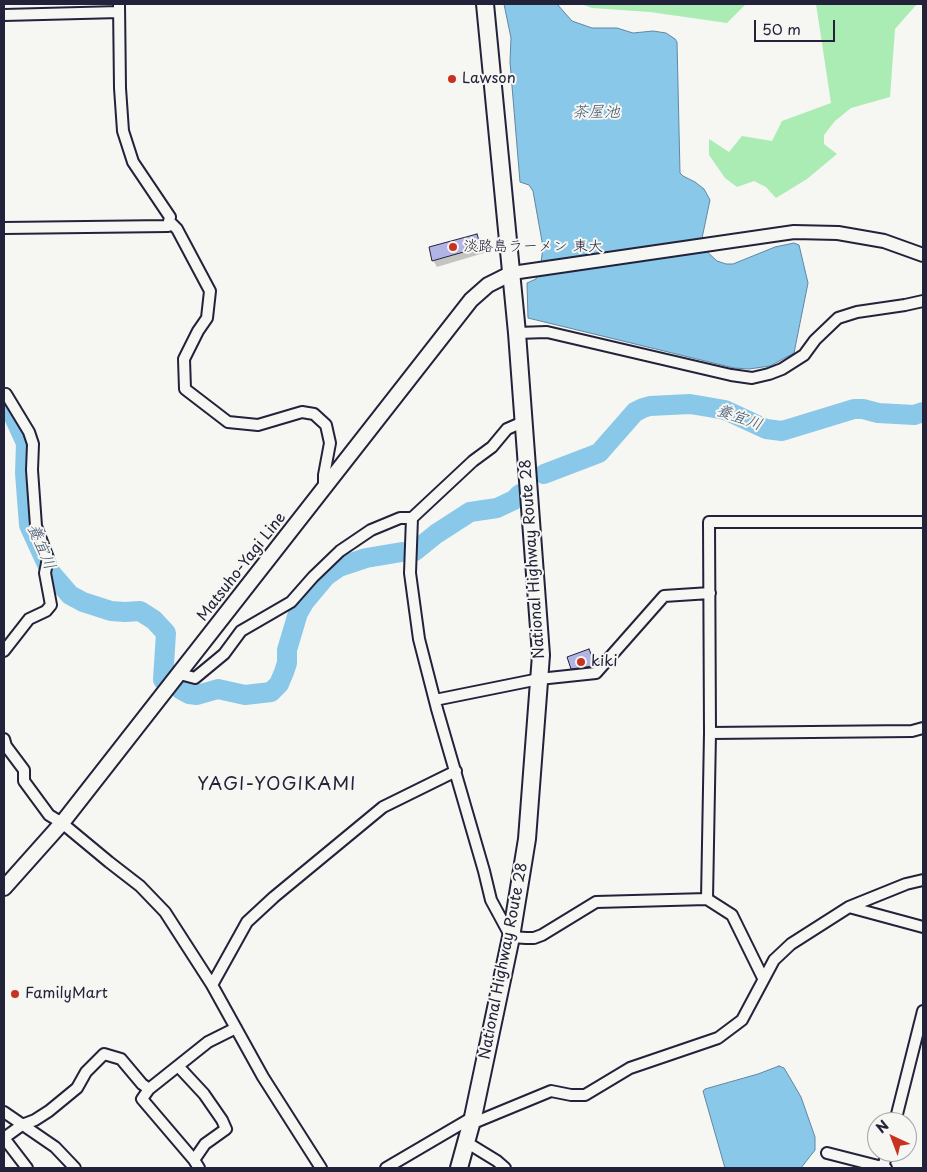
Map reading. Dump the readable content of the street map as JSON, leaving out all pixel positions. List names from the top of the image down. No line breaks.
{"streets":{"highway":["National Highway Route 28"],"main road":["Matsuho-Yagi Line"]},"crossings":[["National Highway Route 28","Matsuho-Yagi Line"]],"districts":["YAGI-YOGIKAMI"],"water":["茶屋池","養宜川"],"places":["Lawson","淡路島ラーメン 東大","kiki","FamilyMart"],"scale_bar":"50 m","north":"top left"}
